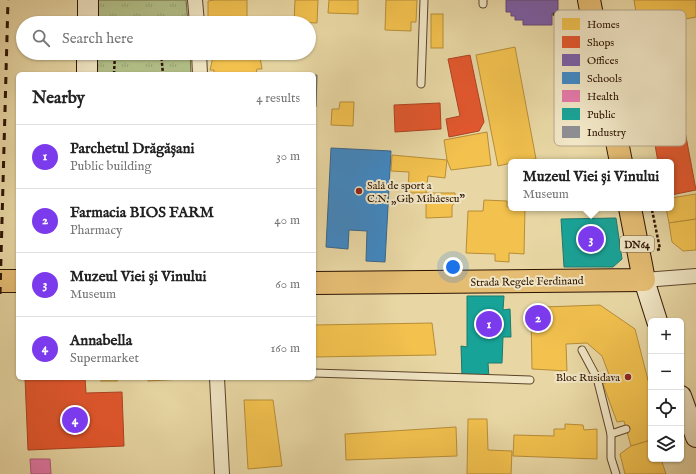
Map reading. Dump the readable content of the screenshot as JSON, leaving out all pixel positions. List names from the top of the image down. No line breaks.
{"streets":{"main road":["DN64","Strada Regele Ferdinand"]},"crossings":[["DN64","Strada Regele Ferdinand"]],"places":["Sală de sport a C.N. „Gib Mihăescu”","Bloc Rusidava"],"legend":["Homes","Shops","Offices","Schools","Health","Public","Industry"],"page":{"search":"Search here","heading":["Nearby","4 results"],"list":[{"mark":"1","name":"Parchetul Drăgășani","note":"Public building","value":"30 m"},{"mark":"2","name":"Farmacia BIOS FARM","note":"Pharmacy","value":"40 m"},{"mark":"3","name":"Muzeul Viei și Vinului","note":"Museum","value":"60 m"},{"mark":"4","name":"Annabella","note":"Supermarket","value":"160 m"}],"popup":["Muzeul Viei și Vinului","Museum"],"pins":["3","2","1","4"],"map_buttons":["+","−"]}}
